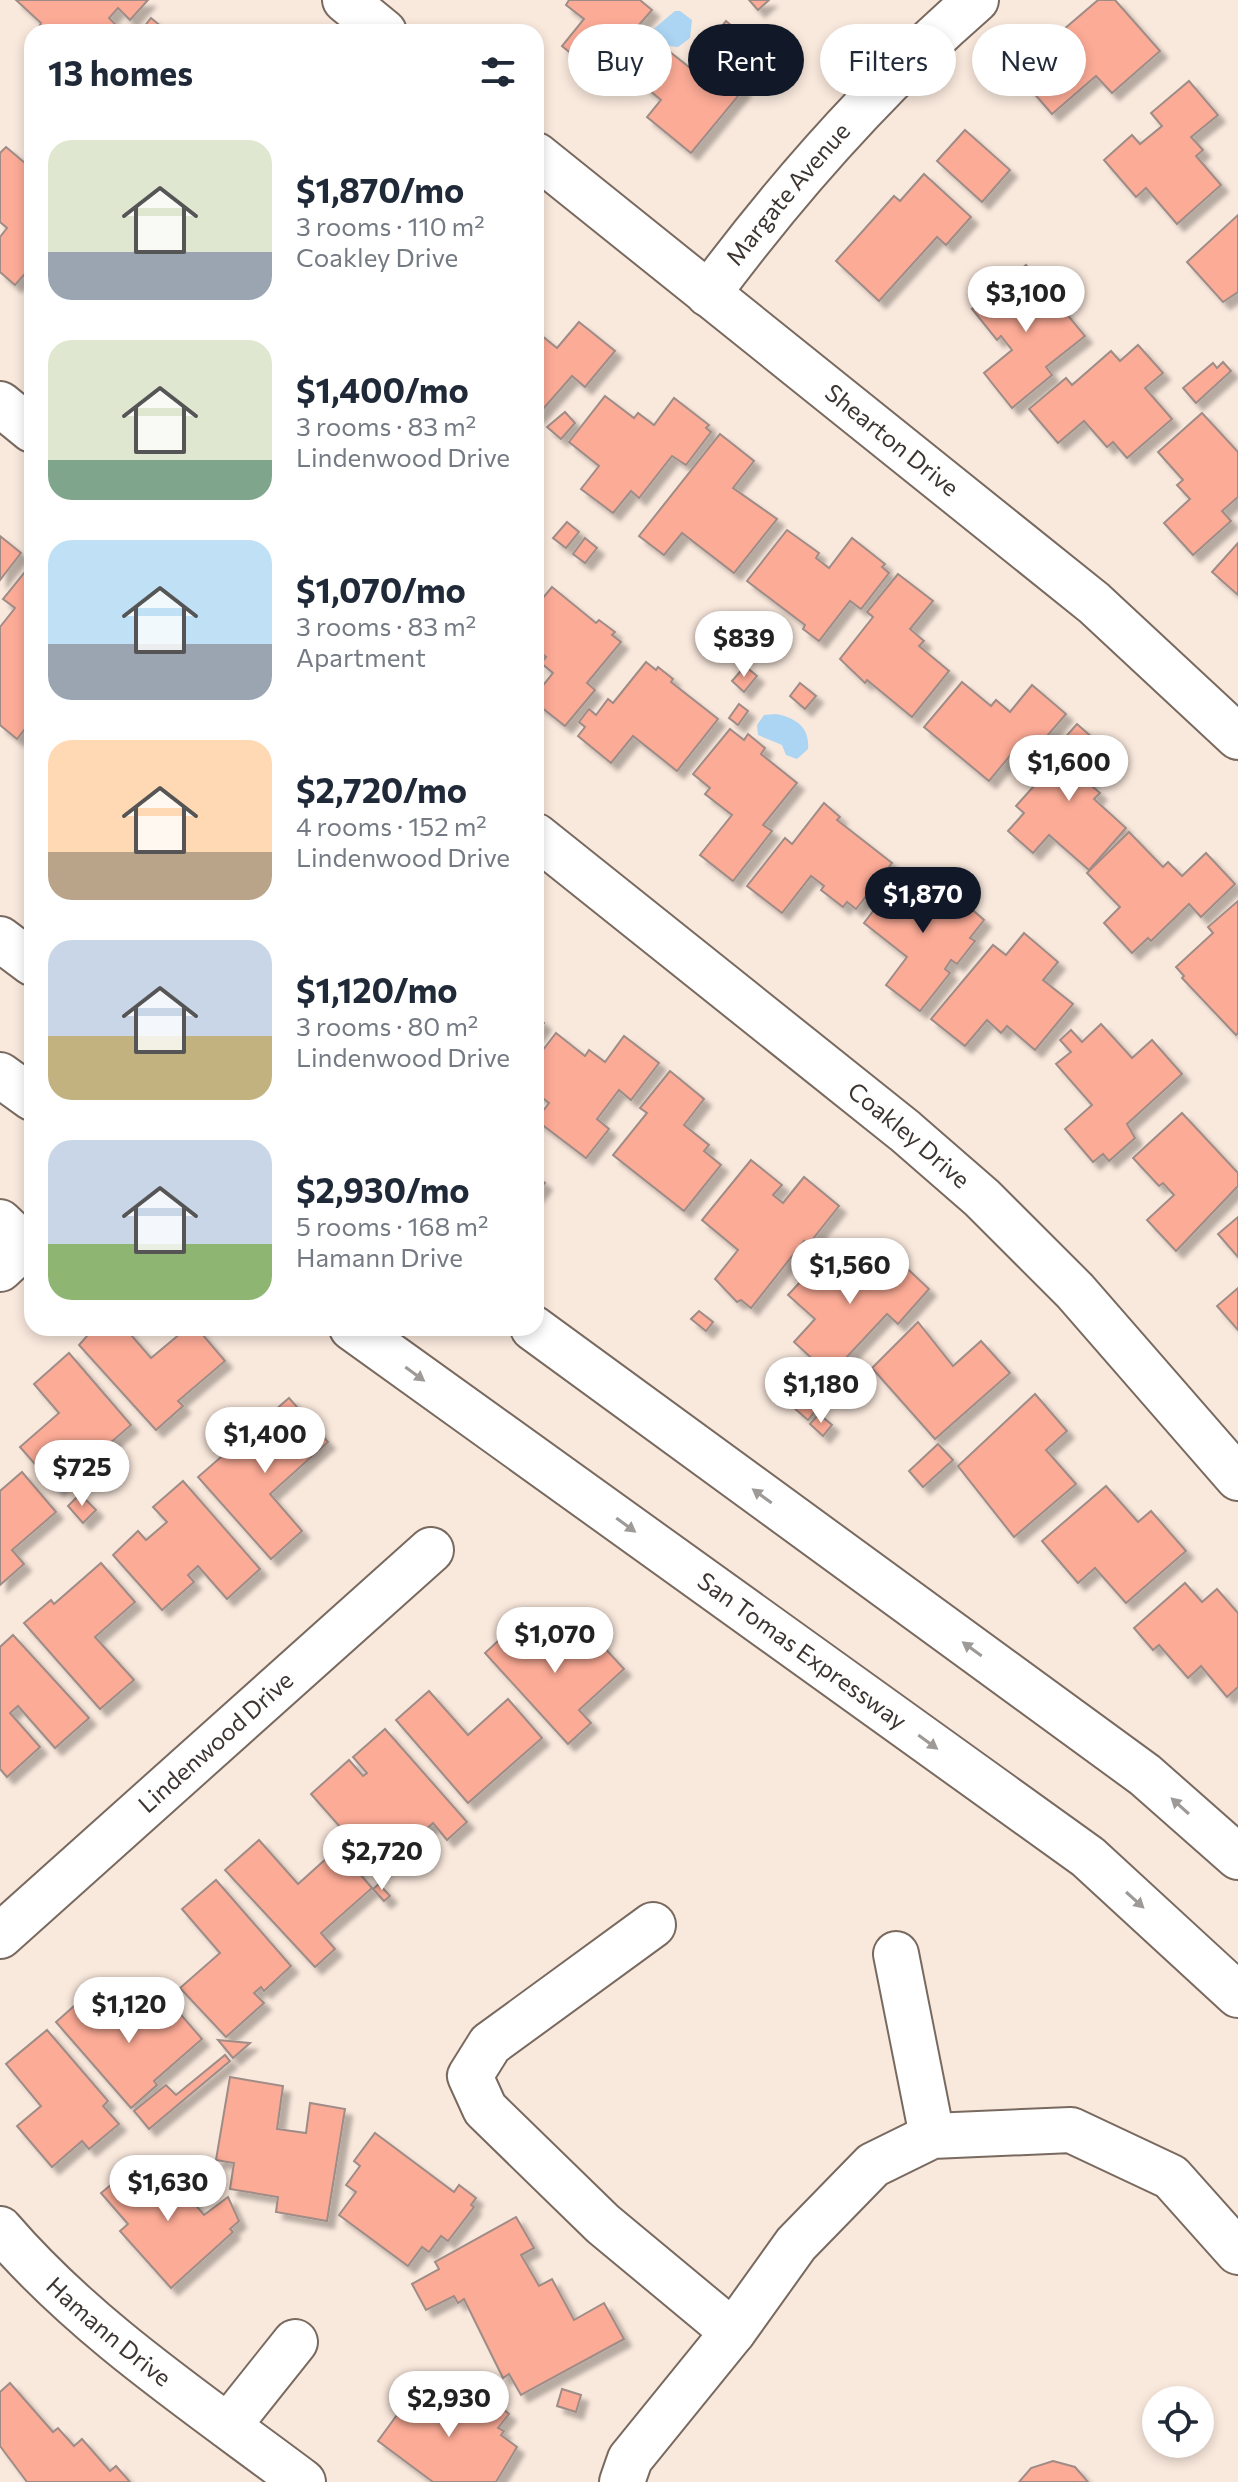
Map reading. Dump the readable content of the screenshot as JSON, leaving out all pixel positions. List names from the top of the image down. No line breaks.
{"streets":{"main road":["Margate Avenue","Shearton Drive","Coakley Drive","San Tomas Expressway","Lindenwood Drive","Hamann Drive"]},"crossings":[["Margate Avenue","Shearton Drive"]],"page":{"chip":["Buy","Rent","Filters","New"],"heading":"13 homes","list":[{"name":"$1,870/mo","note":"3 rooms · 110 m² · Coakley Drive"},{"name":"$1,400/mo","note":"3 rooms · 83 m² · Lindenwood Drive"},{"name":"$1,070/mo","note":"3 rooms · 83 m² · Apartment"},{"name":"$2,720/mo","note":"4 rooms · 152 m² · Lindenwood Drive"},{"name":"$1,120/mo","note":"3 rooms · 80 m² · Lindenwood Drive"},{"name":"$2,930/mo","note":"5 rooms · 168 m² · Hamann Drive"}],"price":["$3,100","$839","$1,600","$1,870","$1,560","$1,180","$1,400","$725","$1,070","$2,720","$1,120","$1,630","$2,930"]}}
